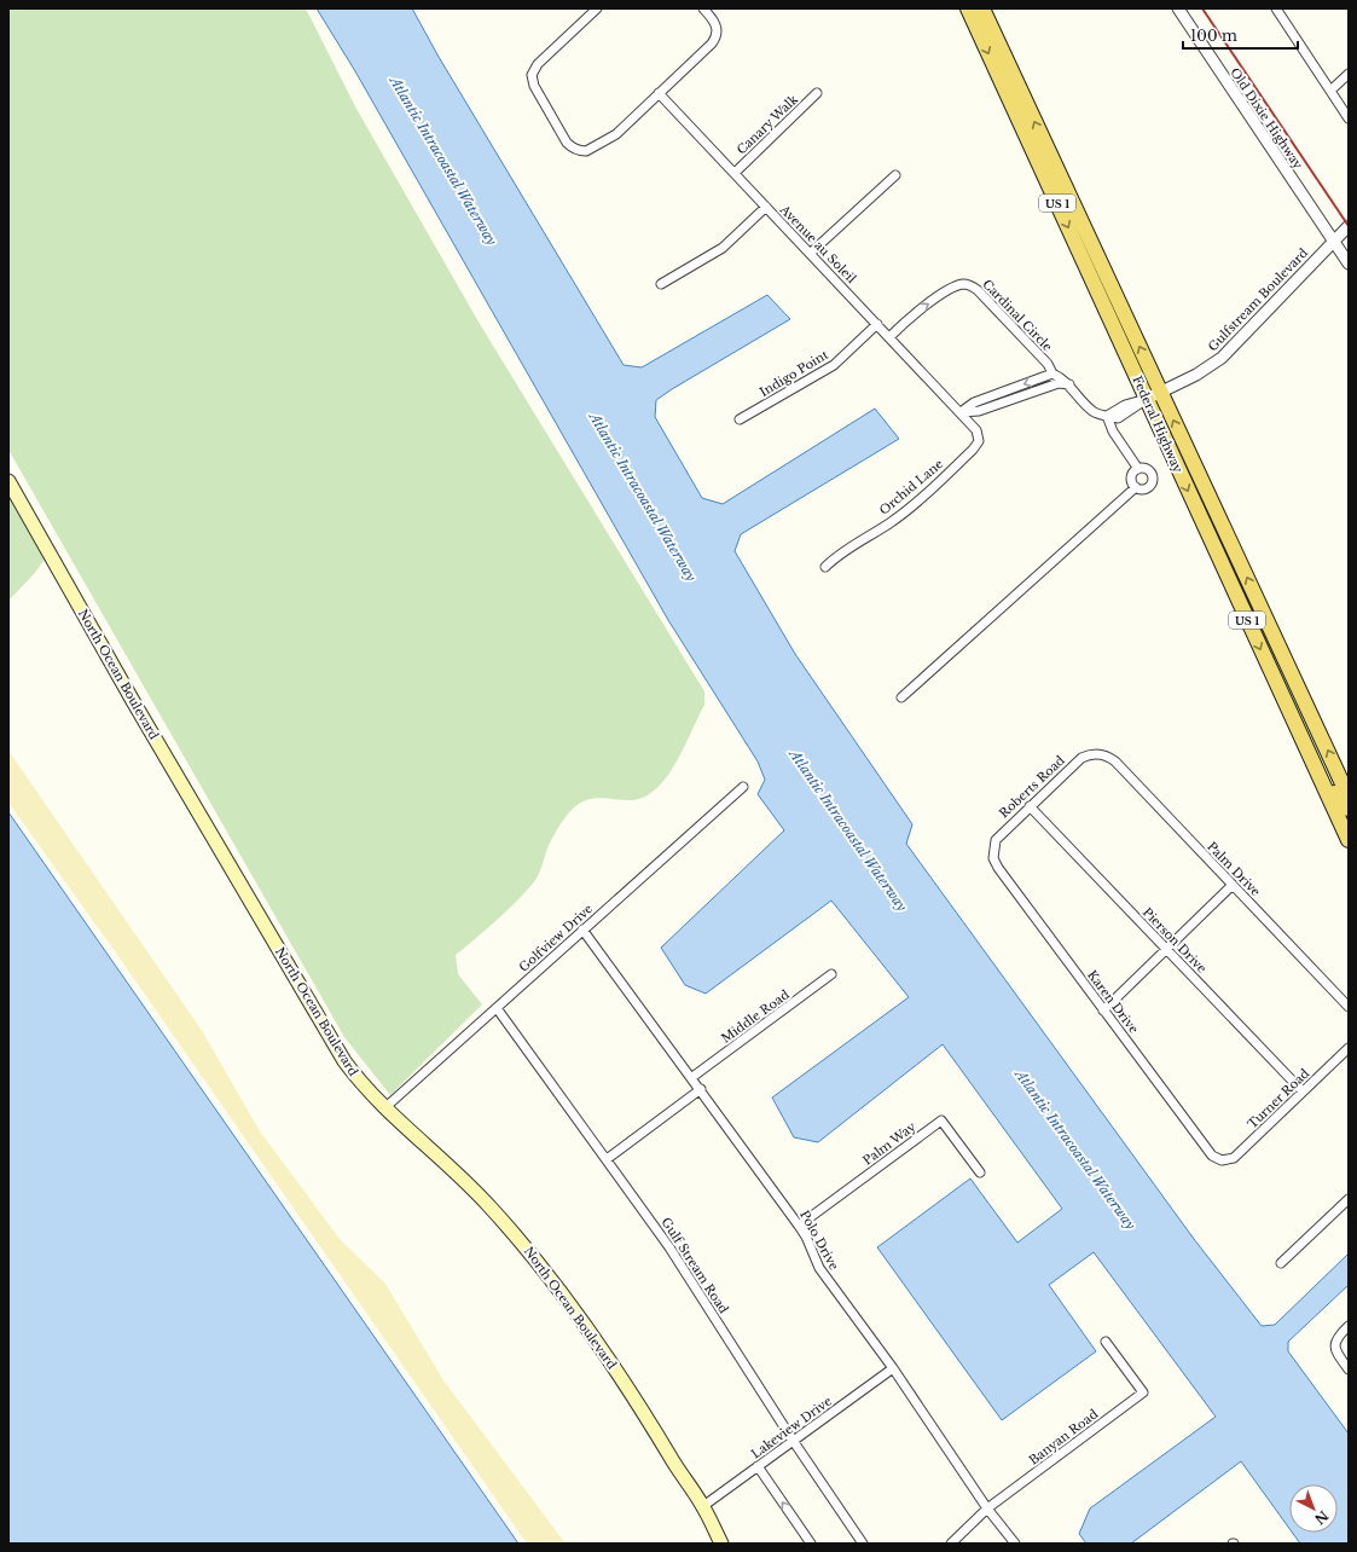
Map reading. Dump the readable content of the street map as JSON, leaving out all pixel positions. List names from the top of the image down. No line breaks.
{"streets":{"main road":["US 1","Federal Highway","North Ocean Boulevard"],"street":["Old Dixie Highway","Canary Walk","Avenue au Soleil","Gulfstream Boulevard","Cardinal Circle","Indigo Point","Orchid Lane","Roberts Road","Palm Drive","Golfview Drive","Pierson Drive","Karen Drive","Middle Road","Turner Road","Palm Way","Polo Drive","Gulf Stream Road","Lakeview Drive","Banyan Road"]},"crossings":[["Old Dixie Highway","Gulfstream Boulevard"],["Canary Walk","Avenue au Soleil"],["Avenue au Soleil","Cardinal Circle"],["Avenue au Soleil","Indigo Point"],["Avenue au Soleil","Orchid Lane"],["Gulfstream Boulevard","Federal Highway"],["North Ocean Boulevard","Golfview Drive"],["North Ocean Boulevard","Lakeview Drive"],["Roberts Road","Palm Drive"],["Roberts Road","Pierson Drive"],["Roberts Road","Karen Drive"],["Golfview Drive","Polo Drive"],["Golfview Drive","Gulf Stream Road"],["Pierson Drive","Turner Road"],["Karen Drive","Turner Road"],["Middle Road","Polo Drive"],["Palm Way","Polo Drive"],["Polo Drive","Lakeview Drive"],["Polo Drive","Banyan Road"],["Gulf Stream Road","Lakeview Drive"]],"water":["Atlantic Intracoastal Waterway"],"scale_bar":"100 m","north":"bottom right"}
